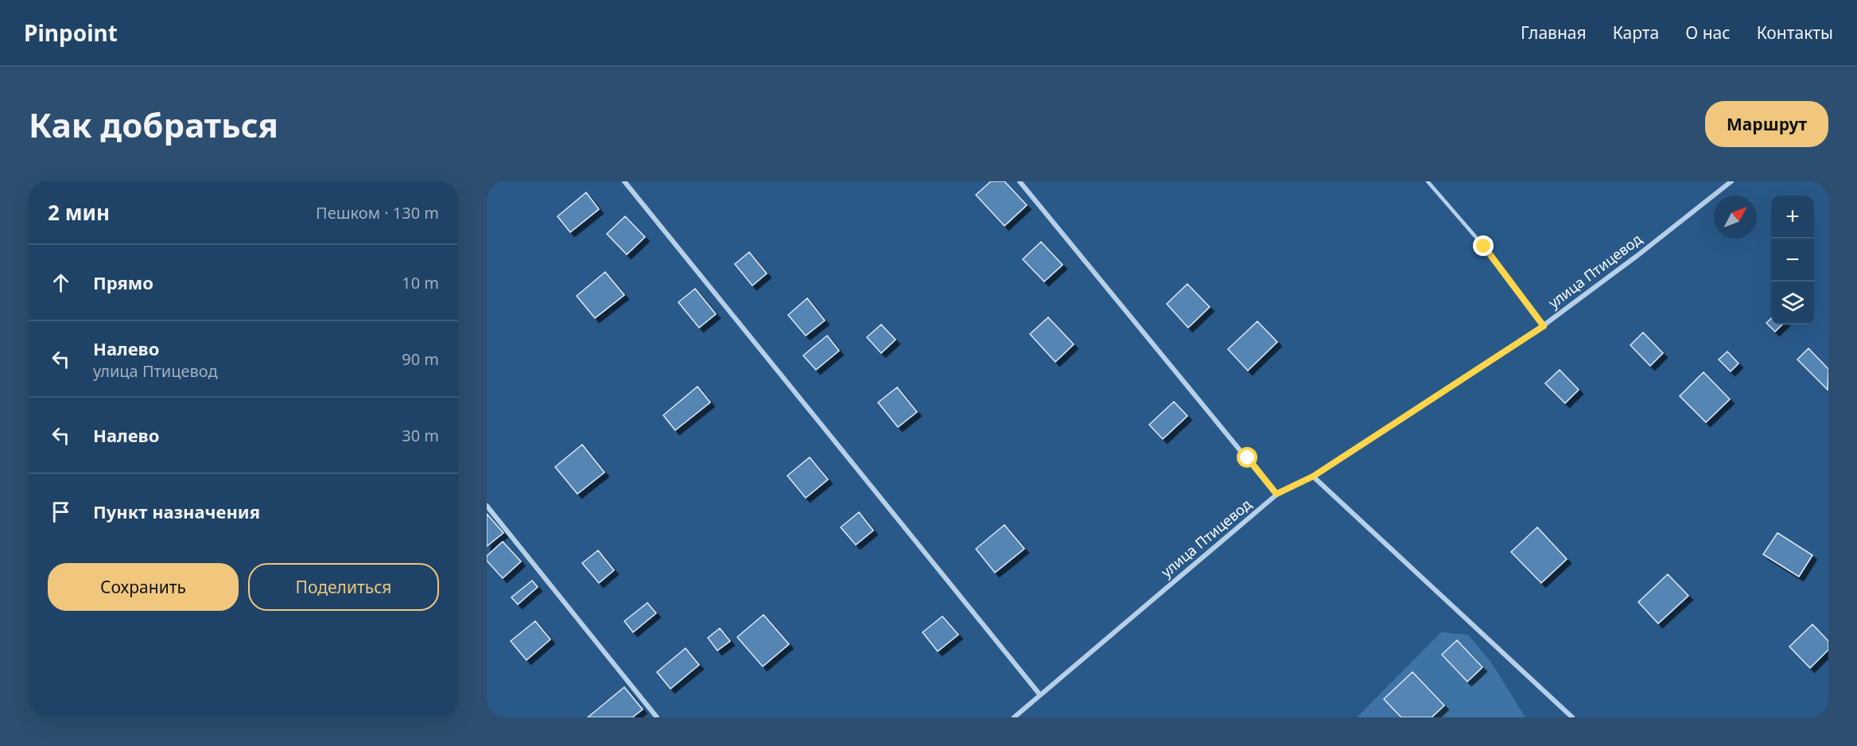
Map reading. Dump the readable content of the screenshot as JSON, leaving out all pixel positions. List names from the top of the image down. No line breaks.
{"streets":{"street":["улица Птицевод"]},"north":"top right","page":{"header":"Pinpoint","nav":["Главная","Карта","О нас","Контакты"],"buttons":["Маршрут",["Сохранить","Поделиться"]],"title":"Как добраться","heading":["2 мин","Пешком · 130 m"],"map_buttons":["+","−"],"list":[["Прямо","10 m"],["Налево","улица Птицевод","90 m"],["Налево","30 m"],"Пункт назначения"]}}
